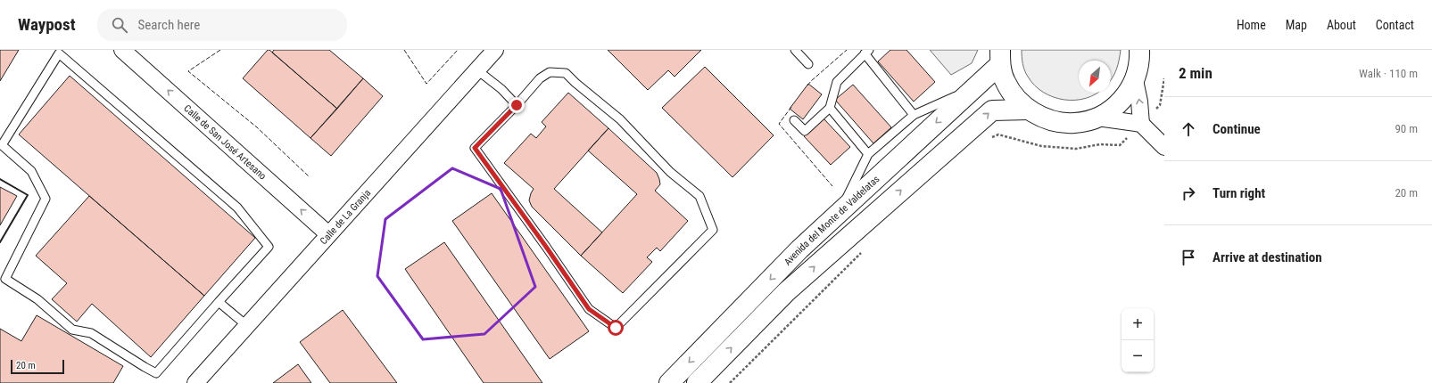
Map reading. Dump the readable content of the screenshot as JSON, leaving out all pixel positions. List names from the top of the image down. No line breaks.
{"streets":{"street":["Calle de San José Artesano","Calle de La Granja","Avenida del Monte de Valdelatas"]},"crossings":[["Calle de San José Artesano","Calle de La Granja"]],"one_way":["Calle de San José Artesano"],"scale_bar":"20 m","north":"bottom left","page":{"header":"Waypost","search":"Search here","nav":["Home","Map","About","Contact"],"heading":["2 min","Walk · 110 m"],"list":[["Continue","90 m"],["Turn right","20 m"],"Arrive at destination"],"map_buttons":["+","−"],"scale":"20 m"}}
